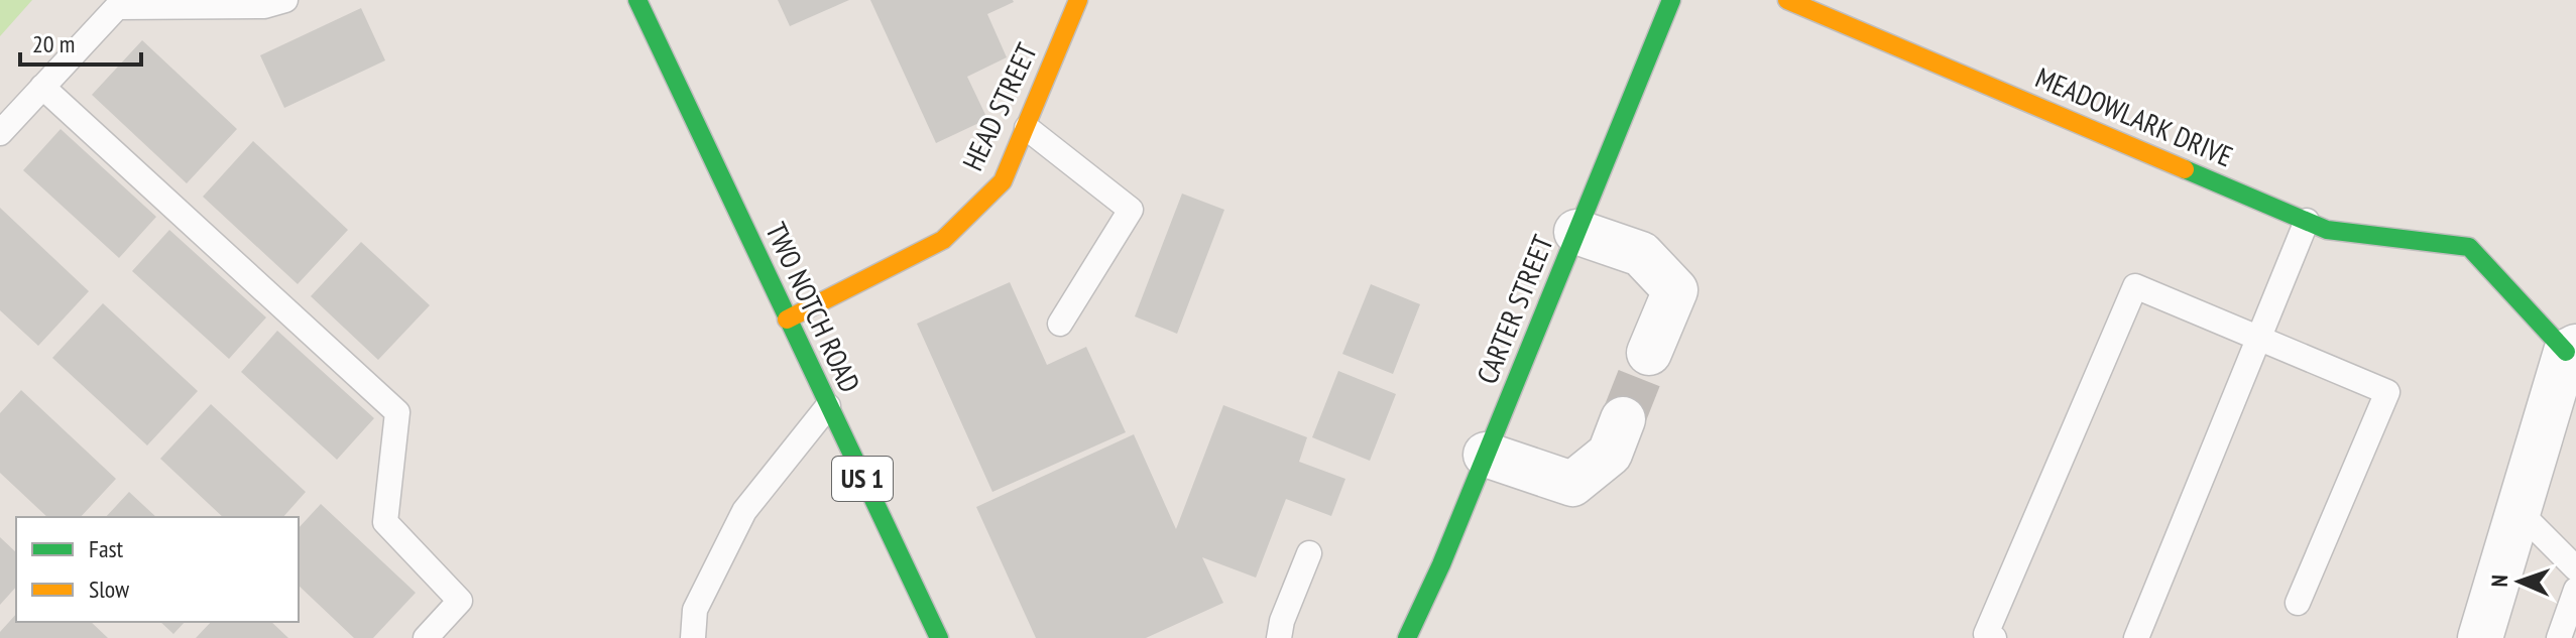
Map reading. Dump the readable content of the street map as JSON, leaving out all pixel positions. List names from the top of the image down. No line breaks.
{"streets":{"street":["HEAD STREET","MEADOWLARK DRIVE","TWO NOTCH ROAD","CARTER STREET","US 1"]},"crossings":[["HEAD STREET","TWO NOTCH ROAD"]],"legend":["Fast","Slow"],"scale_bar":"20 m","north":"left"}
